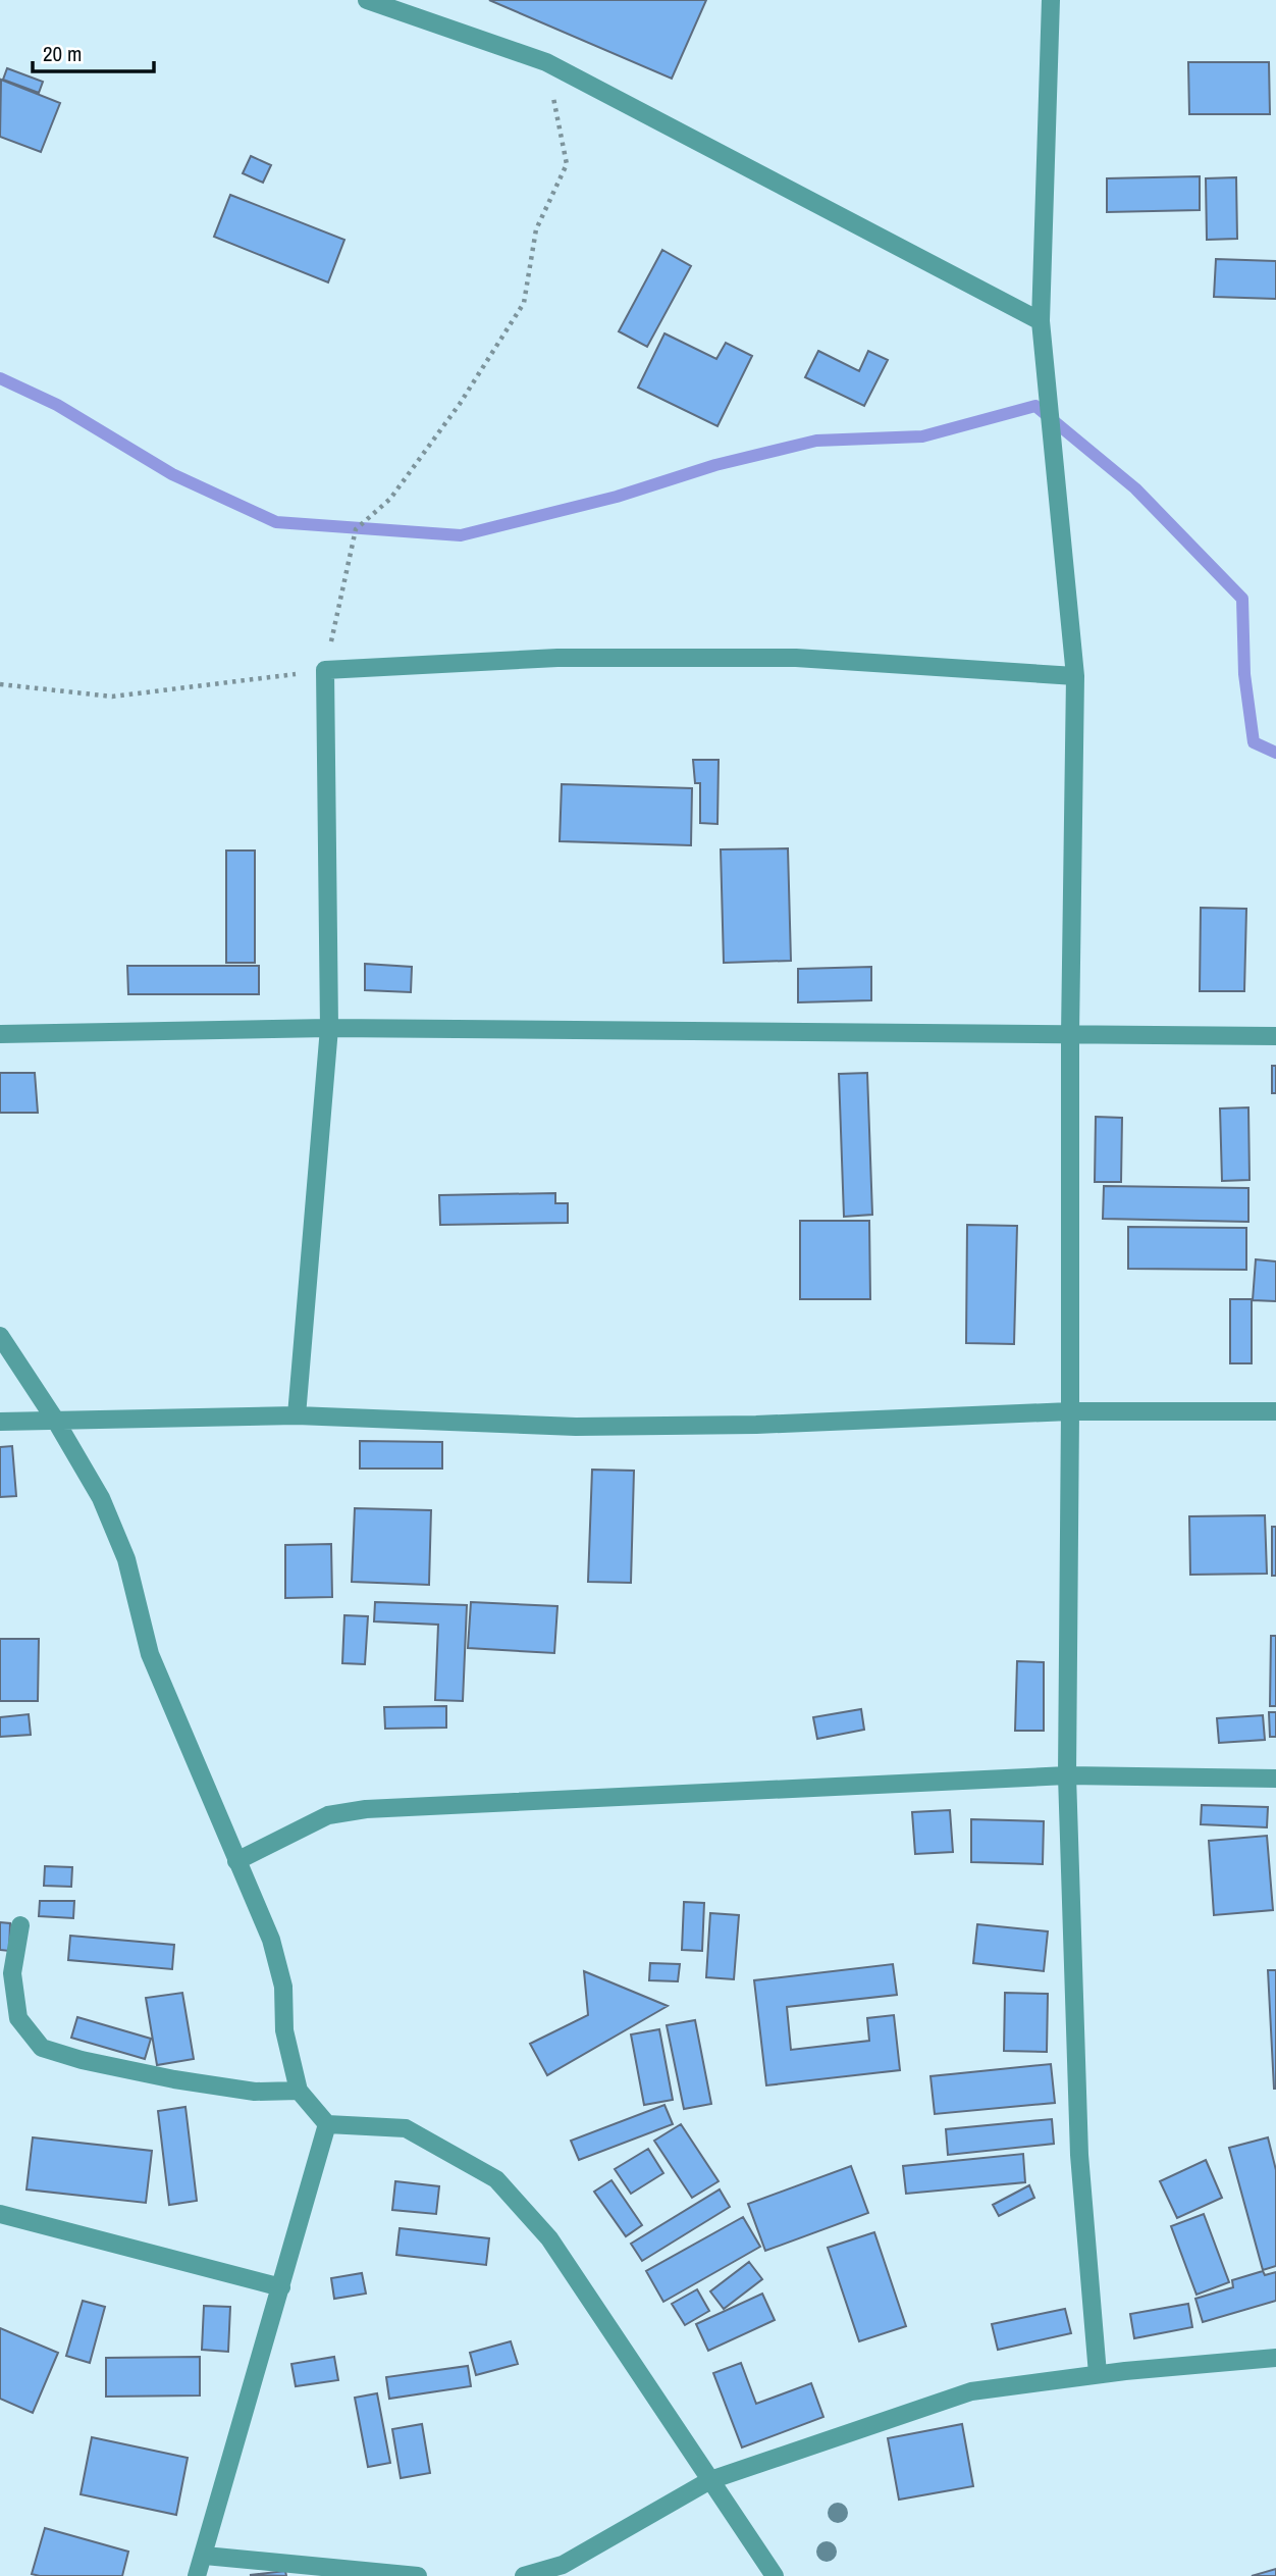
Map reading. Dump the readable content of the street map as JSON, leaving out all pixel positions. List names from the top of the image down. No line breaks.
{"scale_bar":"20 m"}
